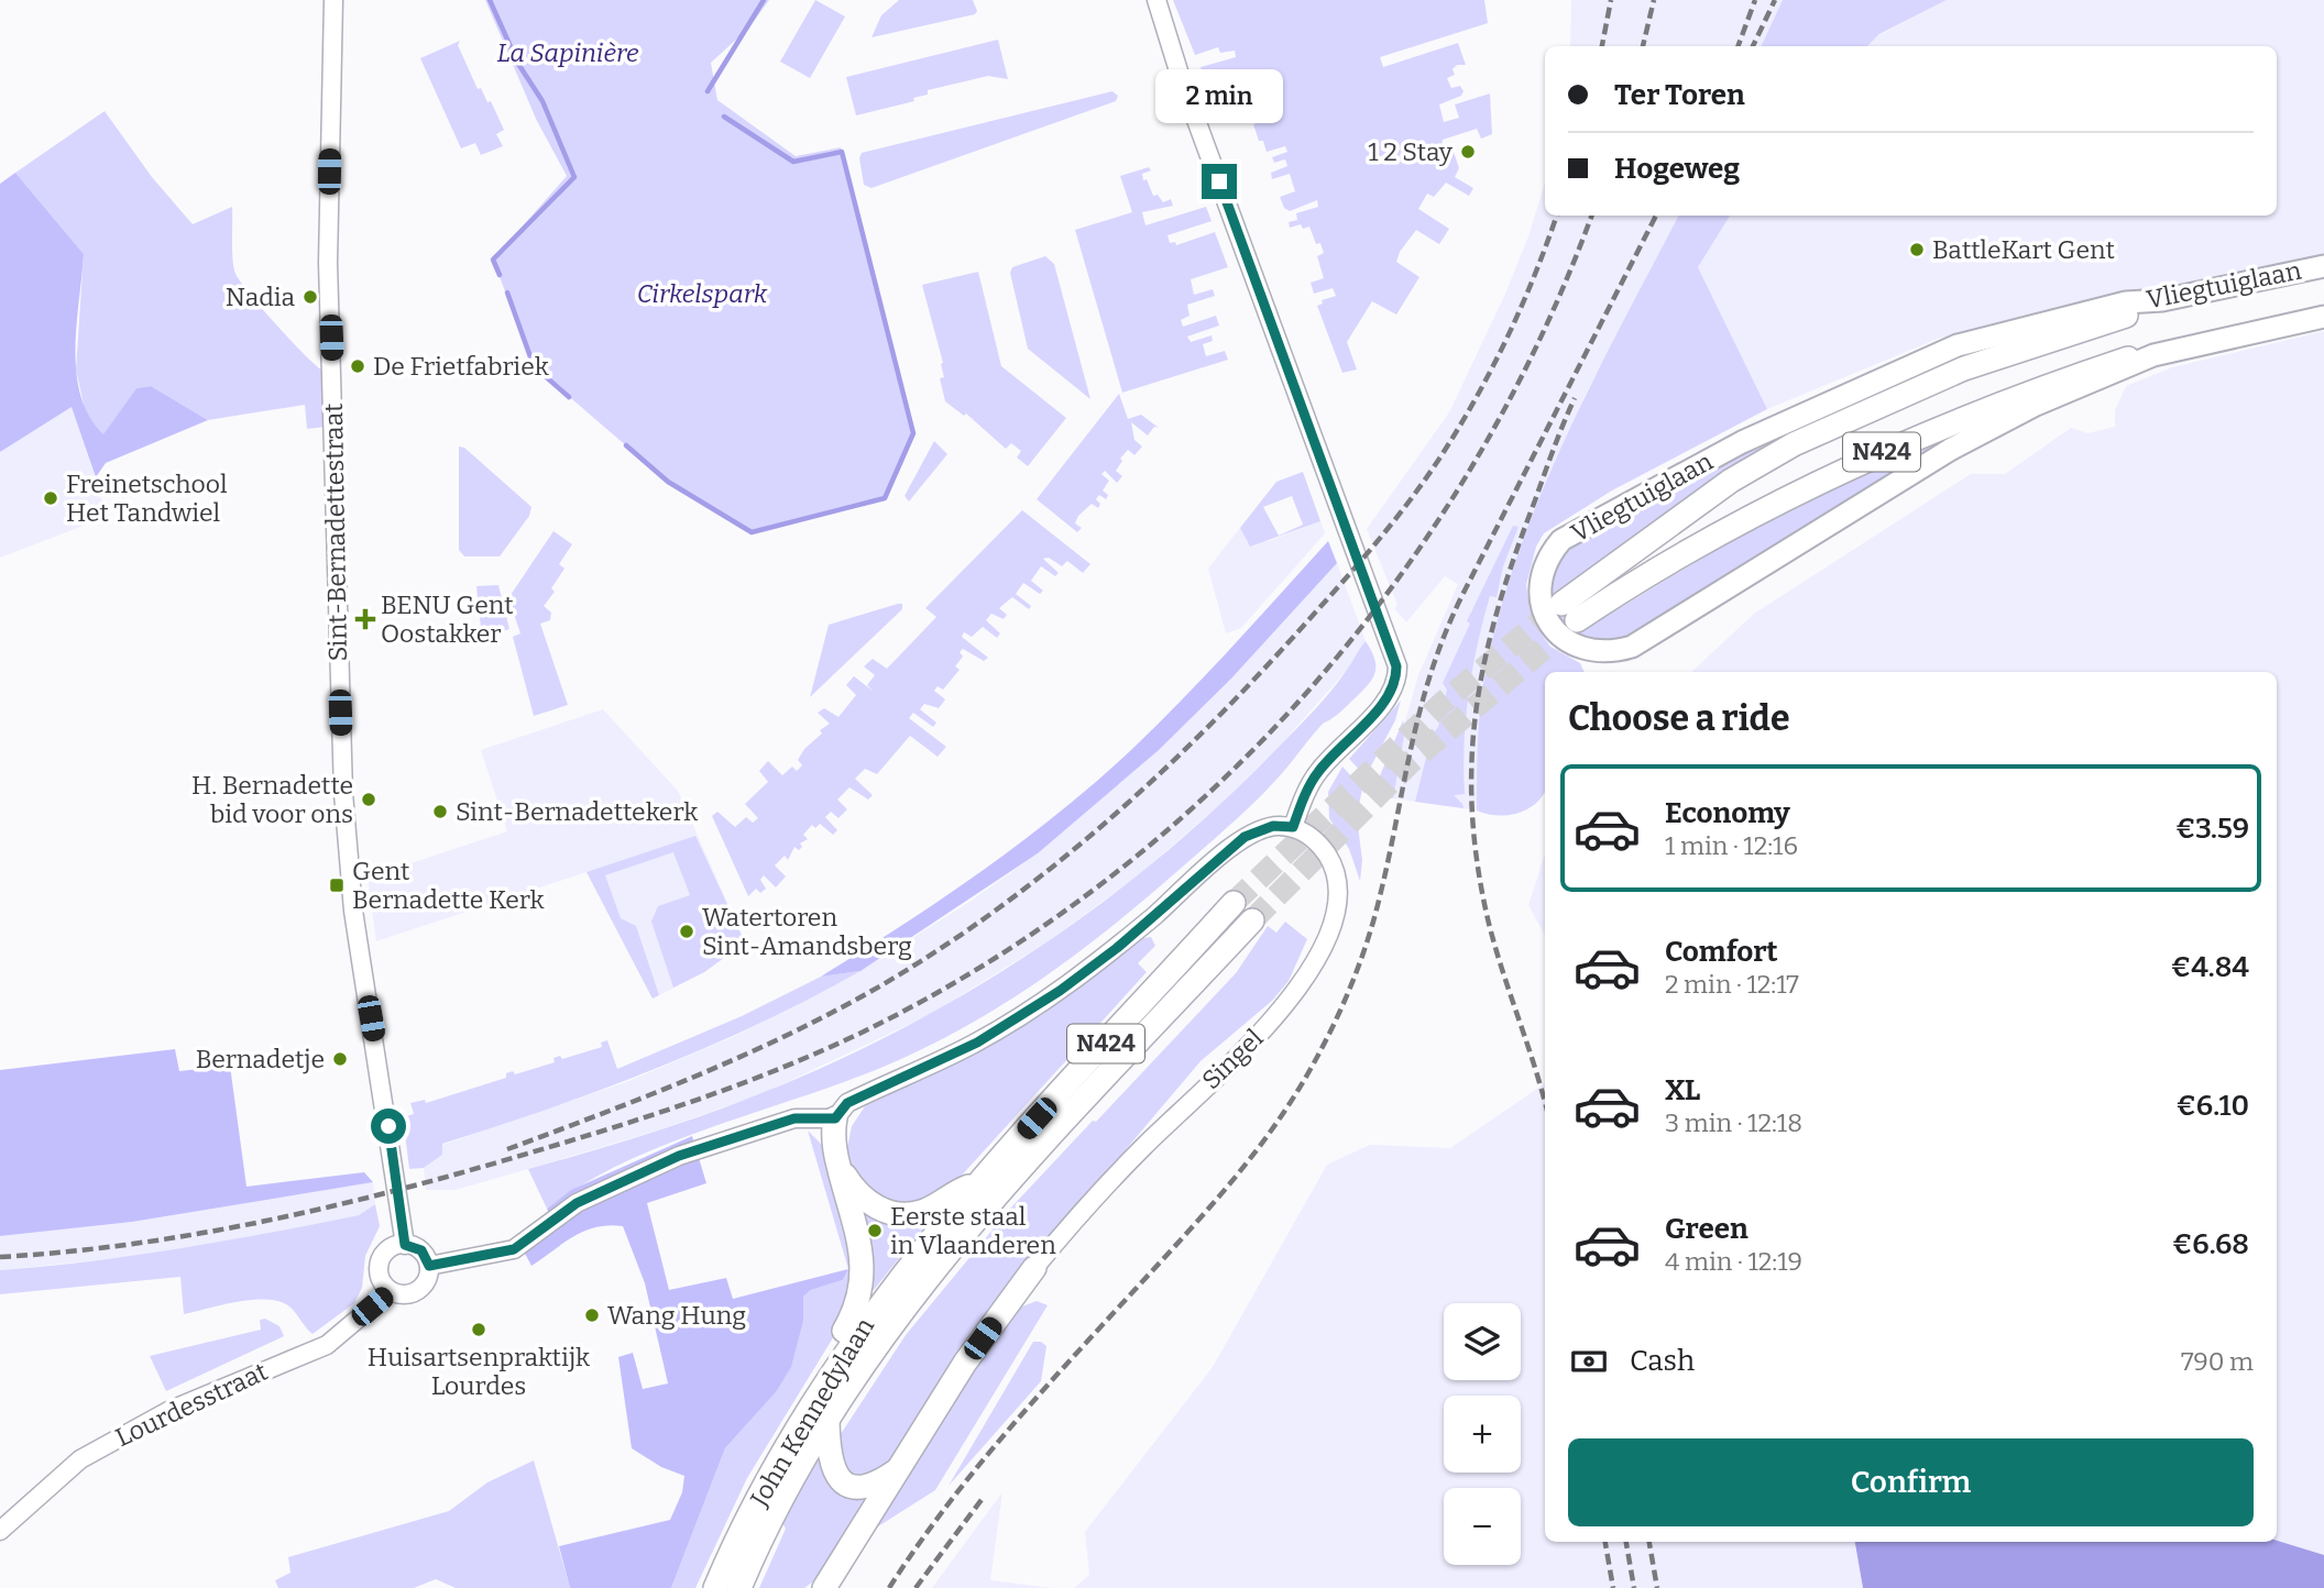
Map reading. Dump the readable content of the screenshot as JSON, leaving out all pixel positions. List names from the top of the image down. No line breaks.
{"streets":{"highway":["N424","John Kennedylaan"],"main road":["Vliegtuiglaan"],"street":["Sint-Bernadettestraat","Singel","Lourdesstraat"]},"crossings":[["Vliegtuiglaan","N424"],["Sint-Bernadettestraat","Lourdesstraat"]],"parks":["La Sapinière","Cirkelspark"],"places":{"other":["1 2 Stay","BattleKart Gent","Nadia","De Frietfabriek","Freinetschool Het Tandwiel","H. Bernadette bid voor ons","Sint-Bernadettekerk","Watertoren Sint-Amandsberg","Bernadetje","Eerste staal in Vlaanderen","Wang Hung","Huisartsenpraktijk Lourdes"],"health":["BENU Gent Oostakker"],"transit":["Gent Bernadette Kerk"]},"page":{"banner":["Ter Toren","Hogeweg"],"bubble":"2 min","heading":"Choose a ride","list":[{"name":"Economy","note":"1 min · 12:16","value":"€3.59"},{"name":"Comfort","note":"2 min · 12:17","value":"€4.84"},{"name":"XL","note":"3 min · 12:18","value":"€6.10"},{"name":"Green","note":"4 min · 12:19","value":"€6.68"}],"map_buttons":["+","−"],"pay":["Cash","790 m"],"buttons":"Confirm"}}
